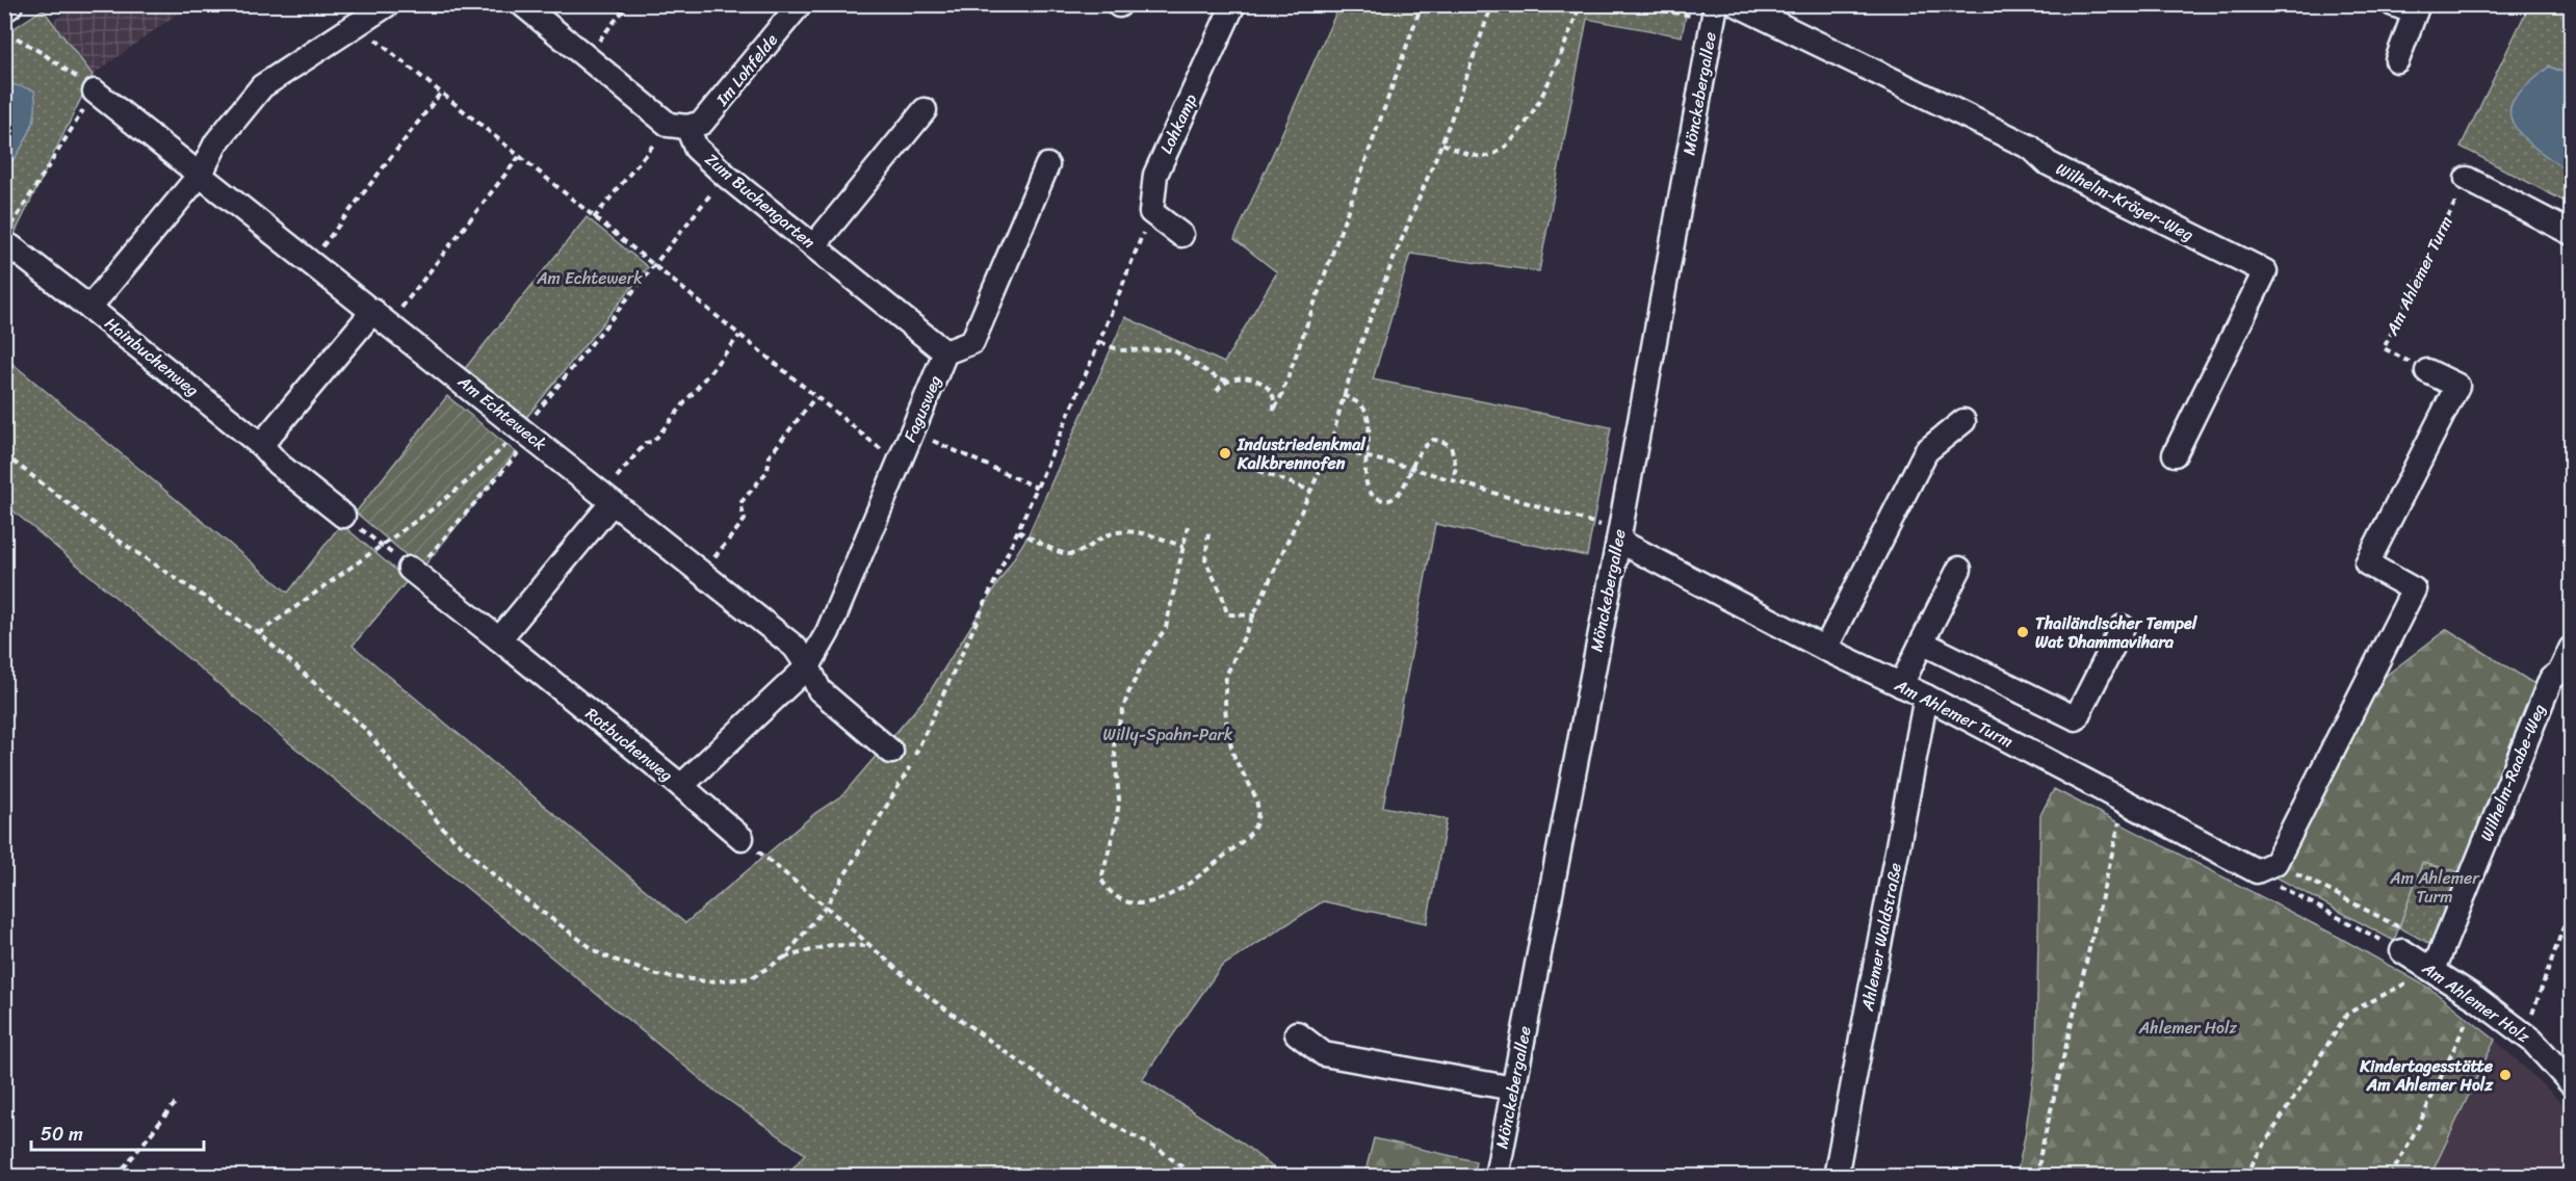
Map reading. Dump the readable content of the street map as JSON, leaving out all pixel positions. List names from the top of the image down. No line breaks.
{"streets":{"street":["Im Lohfelde","Mönckebergallee","Lohkamp","Zum Buchengarten","Wilhelm-Kröger-Weg","Am Ahlemer Turm","Hainbuchenweg","Fagusweg","Am Echteweck","Rotbuchenweg","Wilhelm-Raabe-Weg","Ahlemer Waldstraße","Am Ahlemer Holz"]},"crossings":[["Im Lohfelde","Zum Buchengarten"],["Mönckebergallee","Am Ahlemer Turm"],["Zum Buchengarten","Fagusweg"],["Am Ahlemer Turm","Ahlemer Waldstraße"],["Hainbuchenweg","Am Echteweck"],["Fagusweg","Am Echteweck"],["Fagusweg","Rotbuchenweg"],["Am Echteweck","Rotbuchenweg"],["Wilhelm-Raabe-Weg","Am Ahlemer Holz"]],"parks":["Am Echtewerk","Willy-Spahn-Park","Am Ahlemer Turm","Ahlemer Holz"],"places":["Industriedenkmal Kalkbrennofen","Thailändischer Tempel Wat Dhammavihara","Kindertagesstätte Am Ahlemer Holz"],"scale_bar":"50 m"}
